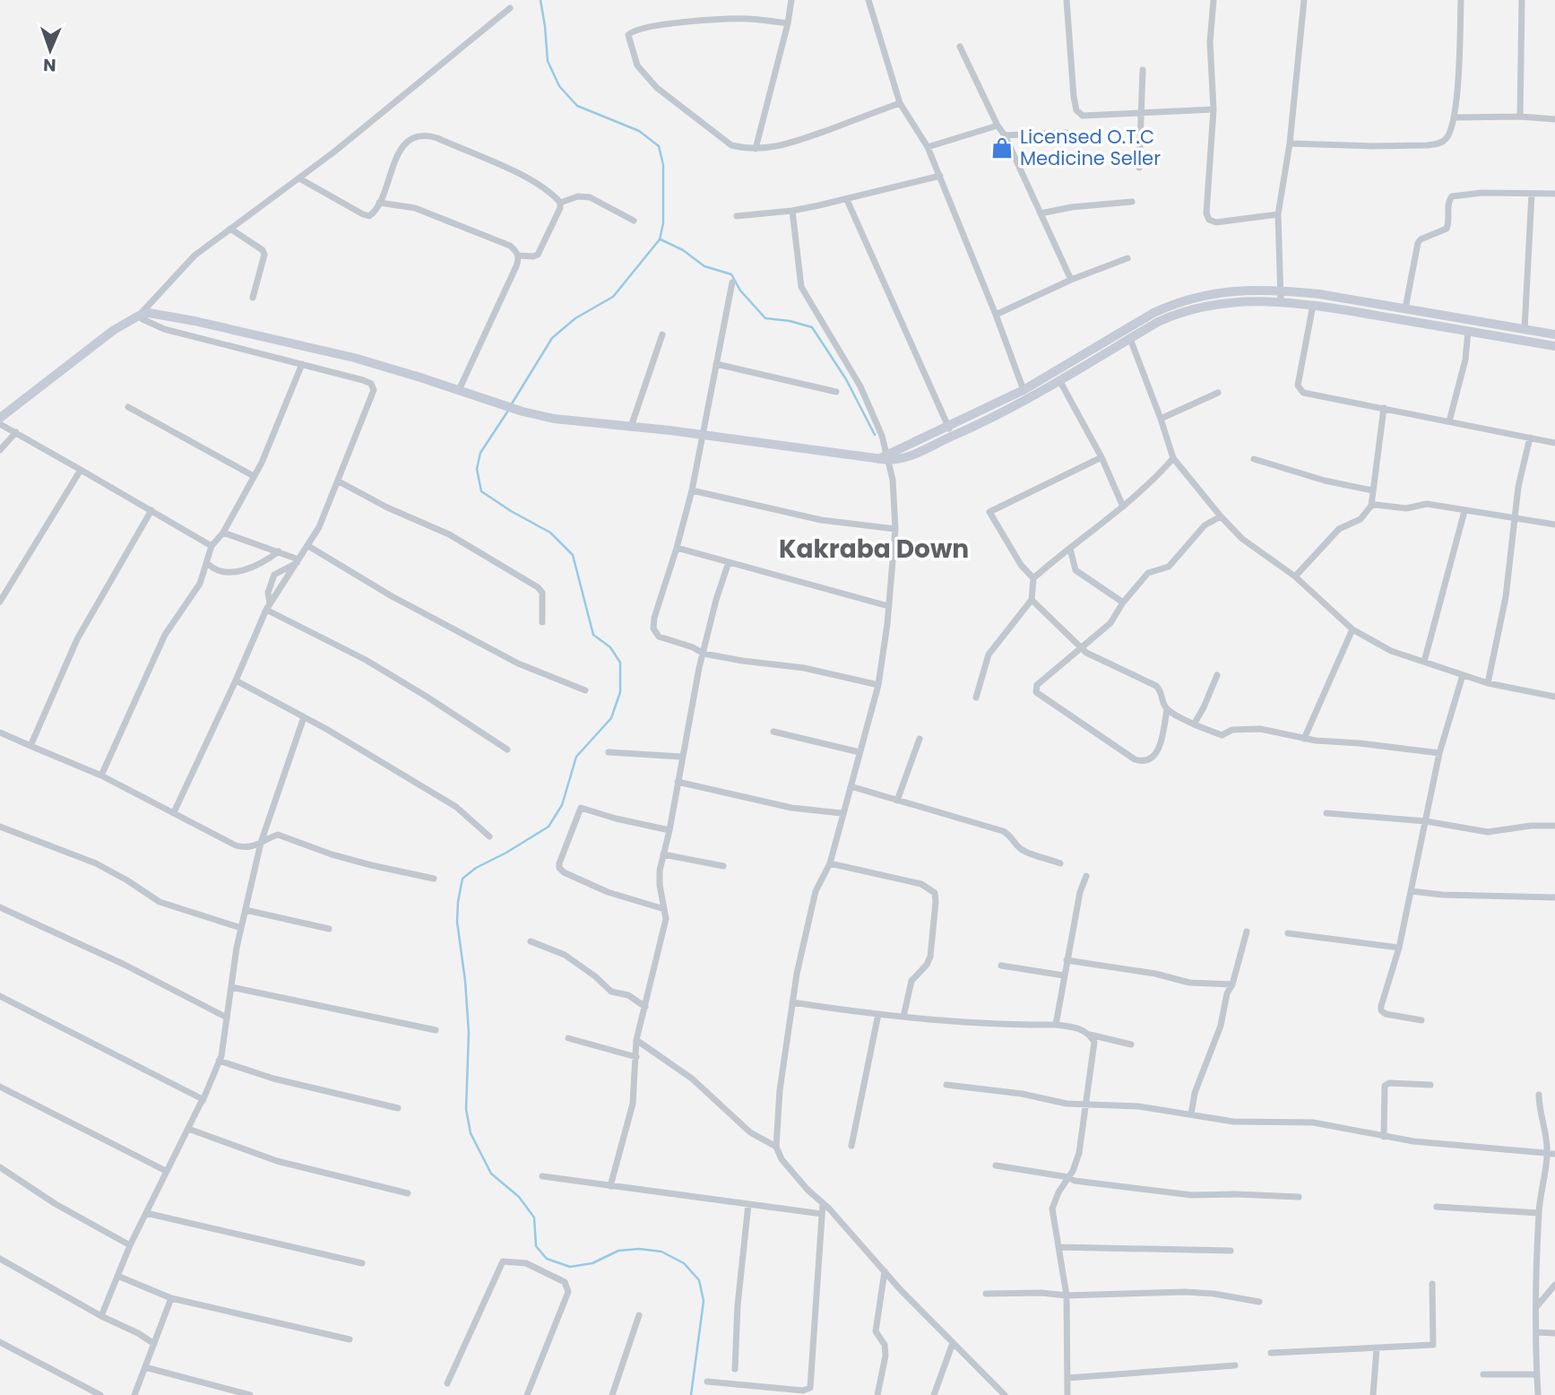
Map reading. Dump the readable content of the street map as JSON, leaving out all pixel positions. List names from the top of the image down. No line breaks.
{"districts":["Kakraba Down"],"places":{"shop":["Licensed O.T.C Medicine Seller"]},"north":"bottom"}
